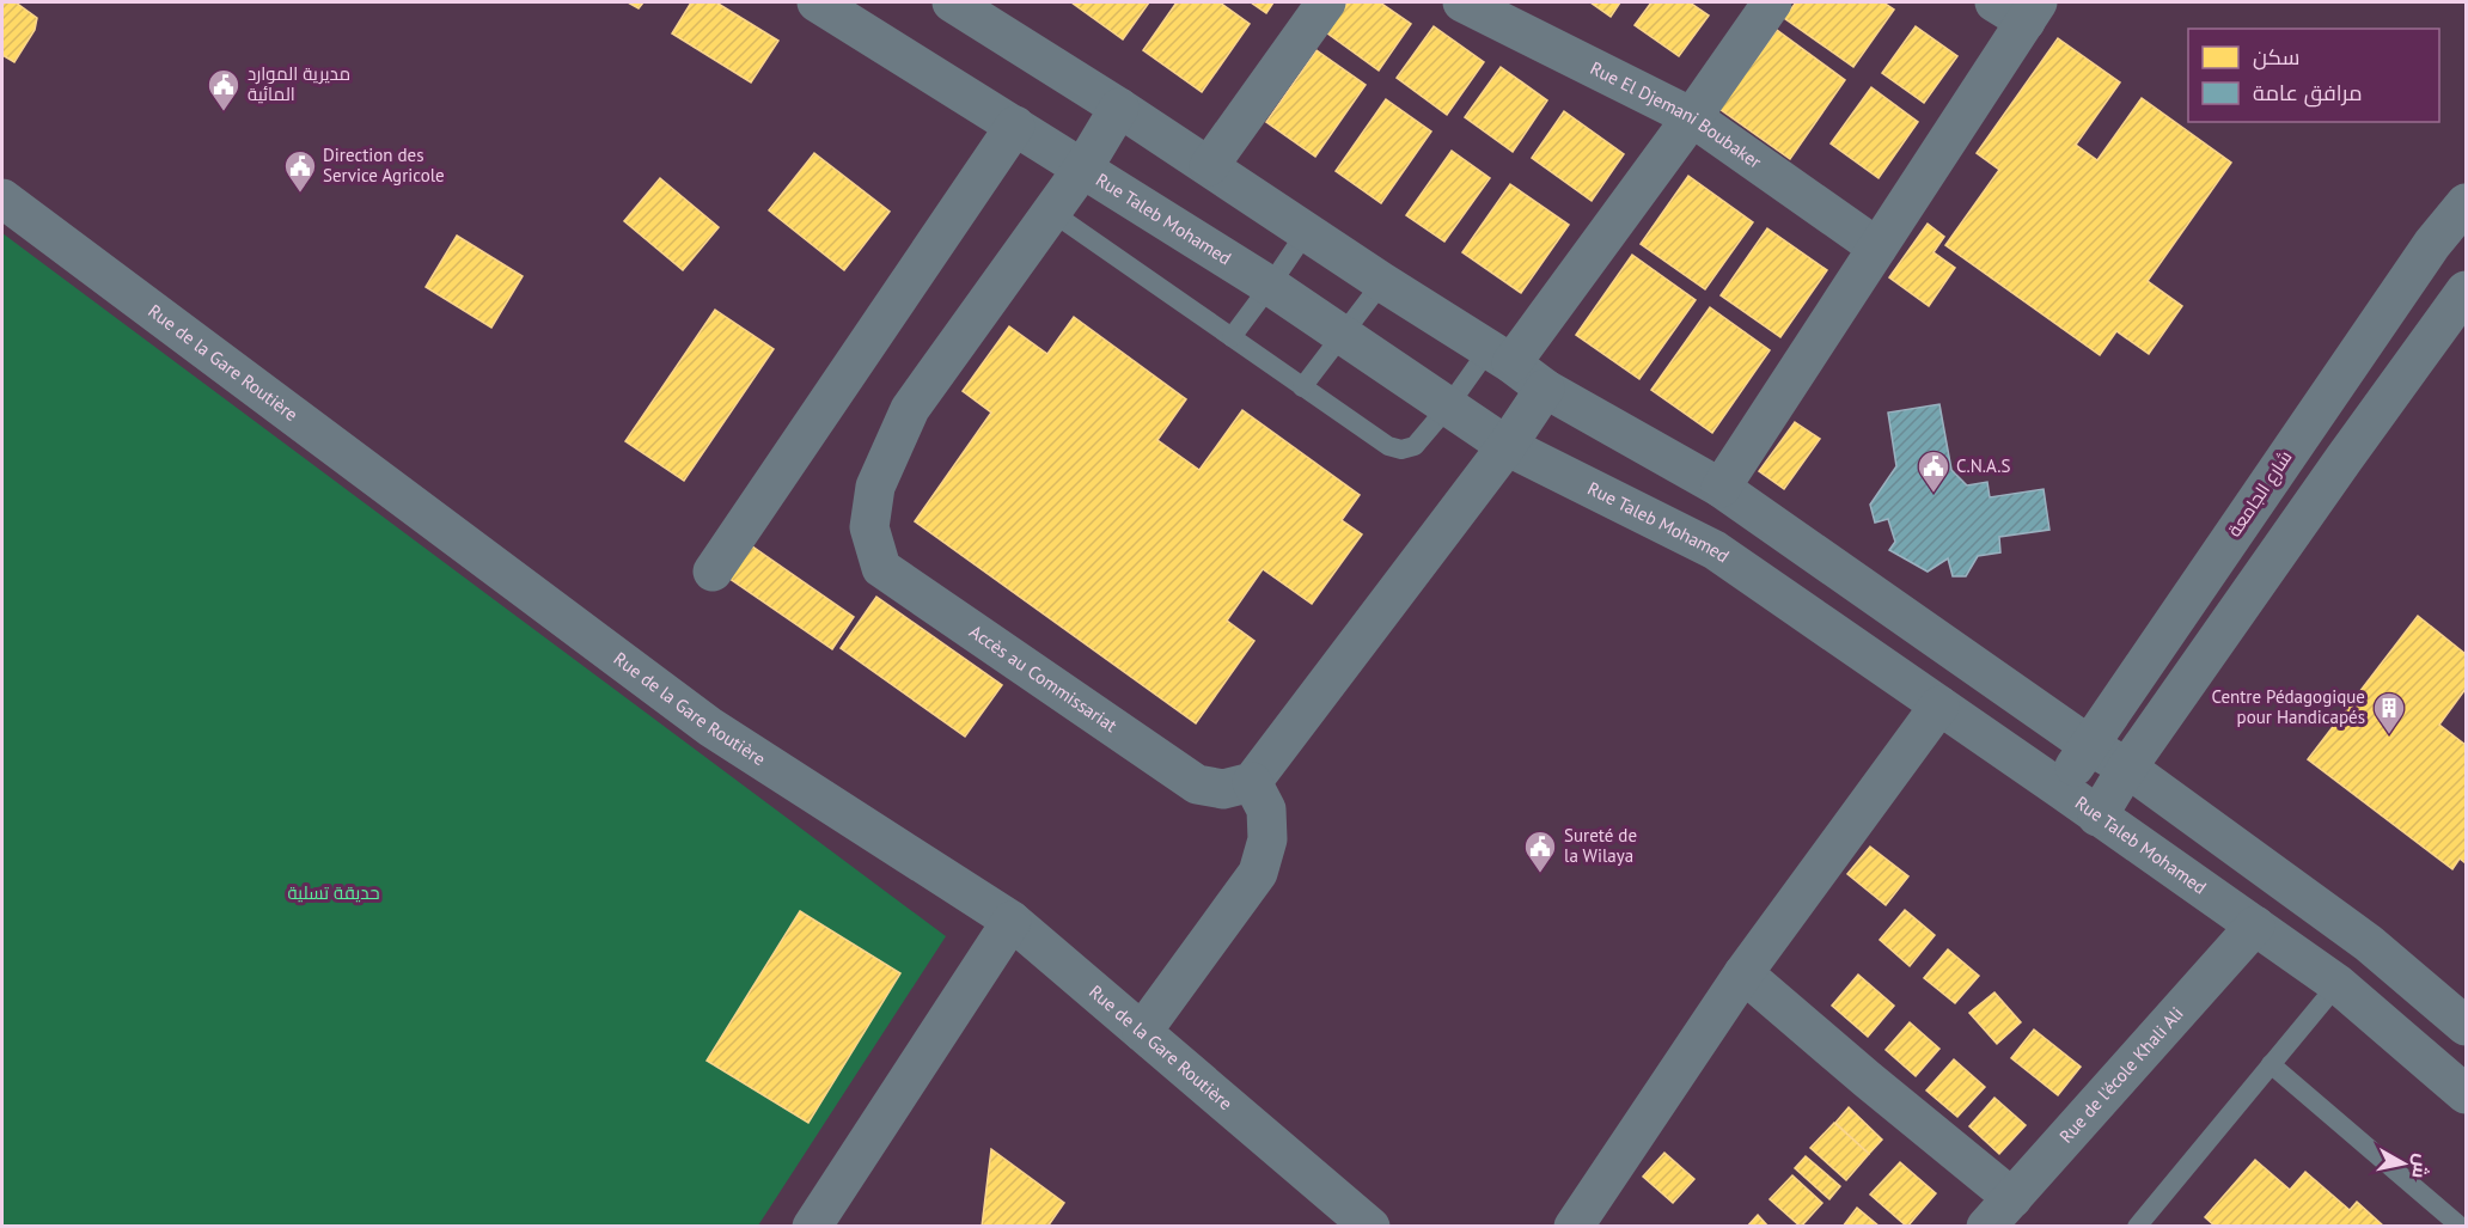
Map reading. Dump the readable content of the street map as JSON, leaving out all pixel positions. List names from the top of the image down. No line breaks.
{"streets":{"street":["Rue El Djemani Boubaker","Rue Taleb Mohamed","Rue de la Gare Routière","شارع الجامعة","Accès au Commissariat","Rue de l'école Khali Ali"]},"crossings":[["Rue Taleb Mohamed","شارع الجامعة"],["Rue Taleb Mohamed","Accès au Commissariat"],["Rue Taleb Mohamed","Rue de l'école Khali Ali"]],"parks":["حديقة تسلية"],"places":{"public building":["مديرية الموارد المائية","Direction des Service Agricole","C.N.A.S","Sureté de la Wilaya"],"building":["Centre Pédagogique pour Handicapés"]},"legend":["سكن","مرافق عامة"],"north":"right"}
